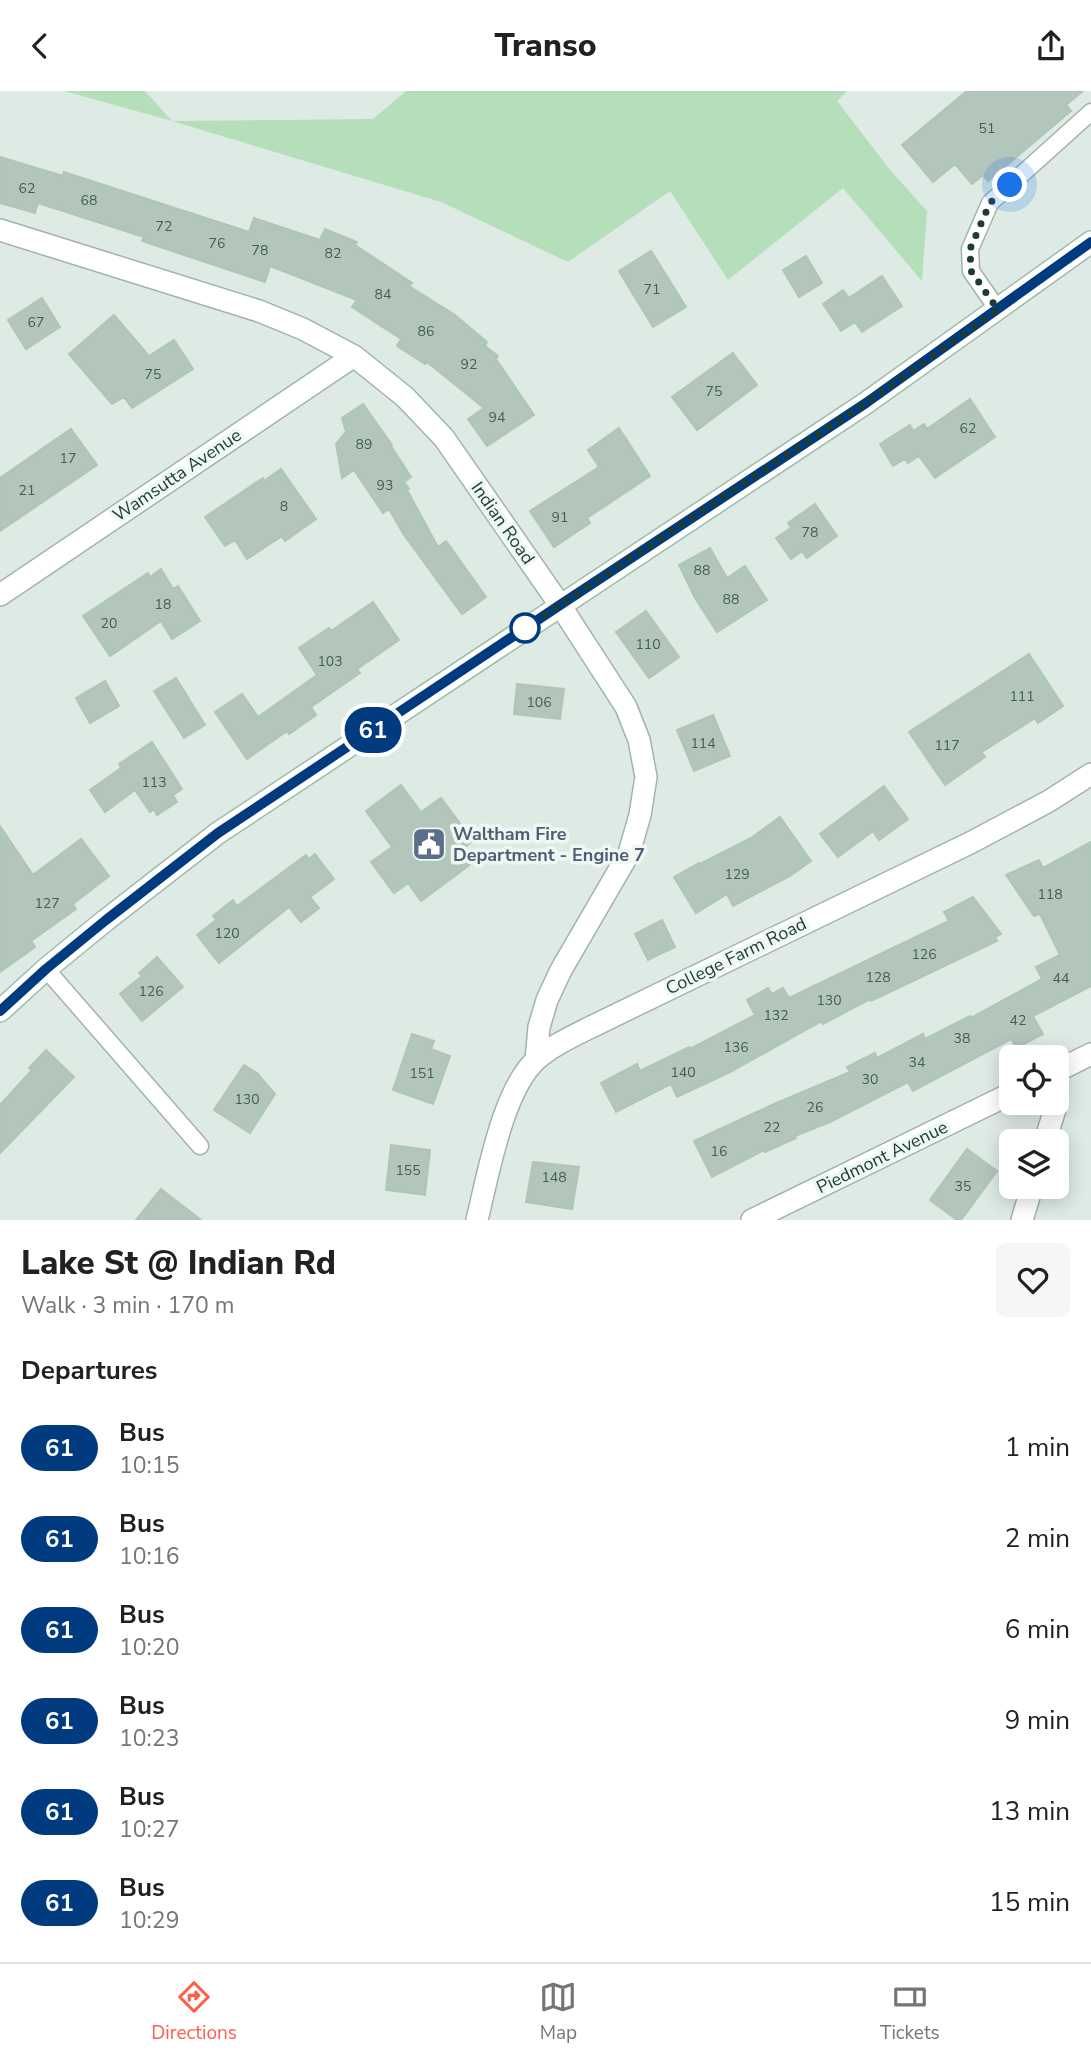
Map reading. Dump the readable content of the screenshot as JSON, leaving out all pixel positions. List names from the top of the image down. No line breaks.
{"streets":{"street":["Wamsutta Avenue","Indian Road","College Farm Road","Piedmont Avenue"]},"crossings":[["Wamsutta Avenue","Indian Road"],["Indian Road","College Farm Road"]],"places":{"public building":["Waltham Fire Department - Engine 7"]},"lines":["bus line 61"],"house_numbers":["51","62","68","72","76","78","82","71","84","67","86","92","75","75","94","62","89","17","93","21","8","91","78","88","88","18","20","110","103","111","106","114","117","113","129","118","127","120","126","128","44","126","130","132","42","38","136","34","140","151","30","130","26","22","16","155","148","35"],"page":{"header":"Transo","on_map":"61","heading":[["Lake St @ Indian Rd","Walk · 3 min · 170 m"],"Departures"],"list":[{"mark":"61","name":"Bus","note":"10:15","value":"1 min"},{"mark":"61","name":"Bus","note":"10:16","value":"2 min"},{"mark":"61","name":"Bus","note":"10:20","value":"6 min"},{"mark":"61","name":"Bus","note":"10:23","value":"9 min"},{"mark":"61","name":"Bus","note":"10:27","value":"13 min"},{"mark":"61","name":"Bus","note":"10:29","value":"15 min"}],"tabs":["Directions","Map","Tickets"]}}
